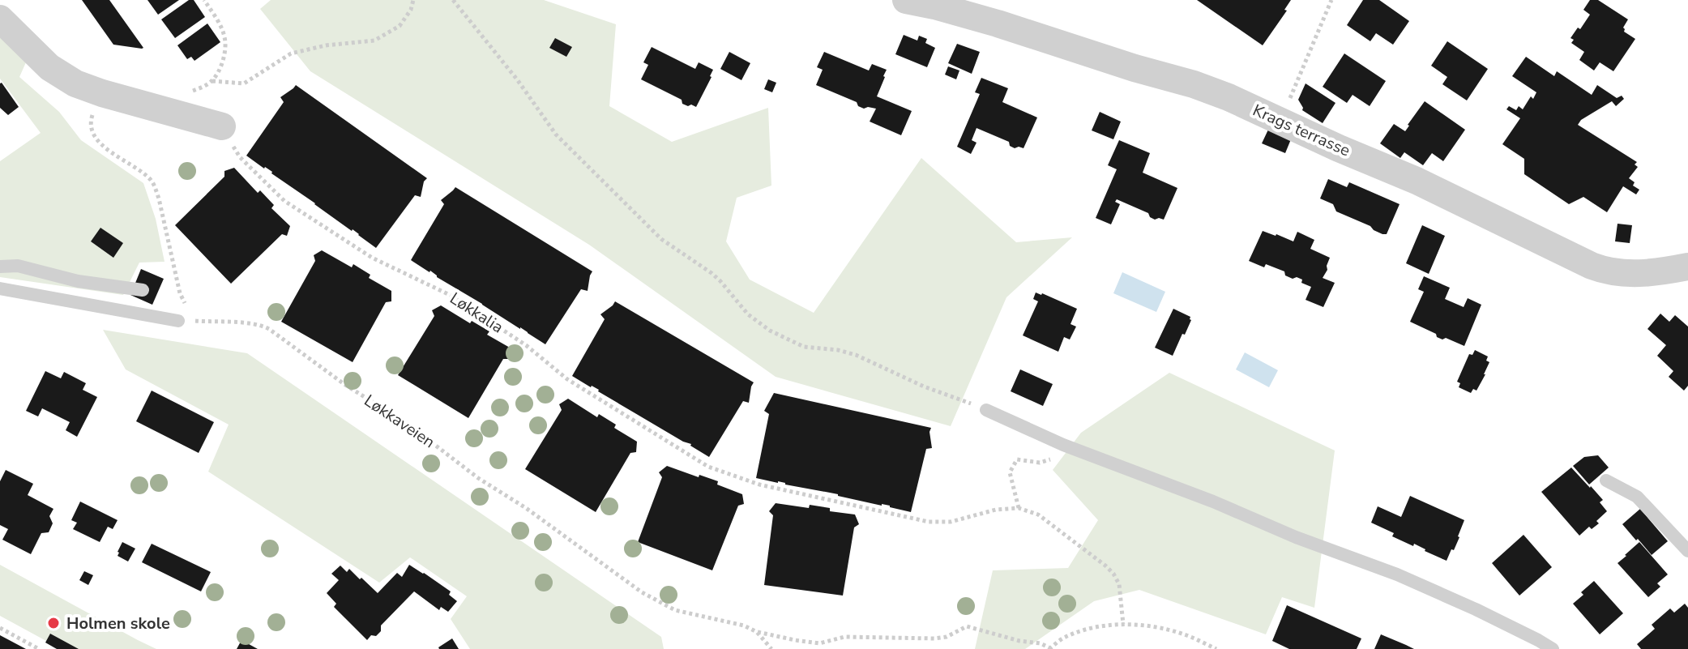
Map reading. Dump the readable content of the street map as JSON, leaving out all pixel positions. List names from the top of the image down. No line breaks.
{"streets":{"street":["Krags terrasse"],"path":["Løkkalia","Løkkaveien"]},"places":["Holmen skole"]}
